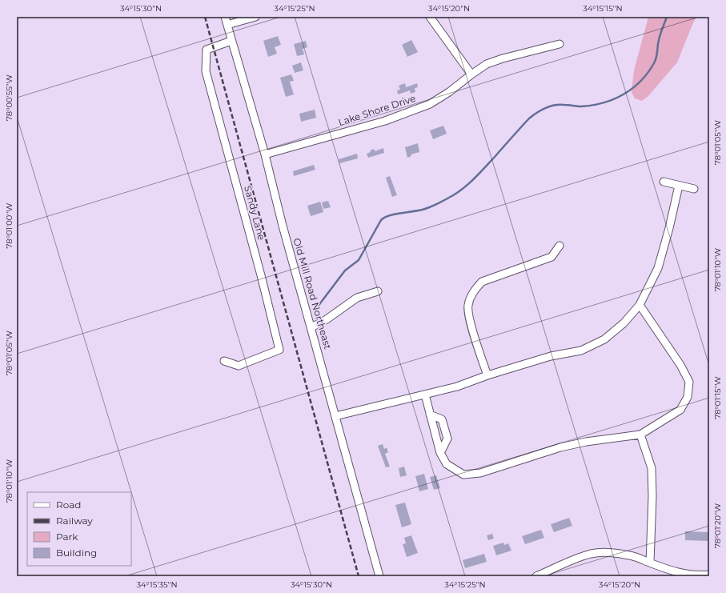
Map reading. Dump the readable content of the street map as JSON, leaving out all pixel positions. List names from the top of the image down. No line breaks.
{"streets":{"street":["Lake Shore Drive","Sandy Lane","Old Mill Road Northeast"]},"crossings":[["Lake Shore Drive","Old Mill Road Northeast"],["Sandy Lane","Old Mill Road Northeast"]],"legend":["Road","Railway","Park","Building"],"coordinates":["34°15'30\"N","34°15'25\"N","34°15'20\"N","34°15'15\"N","78°00'55\"W","78°01'05\"W","78°01'00\"W","78°01'10\"W","78°01'15\"W","78°01'20\"W","34°15'35\"N"]}
